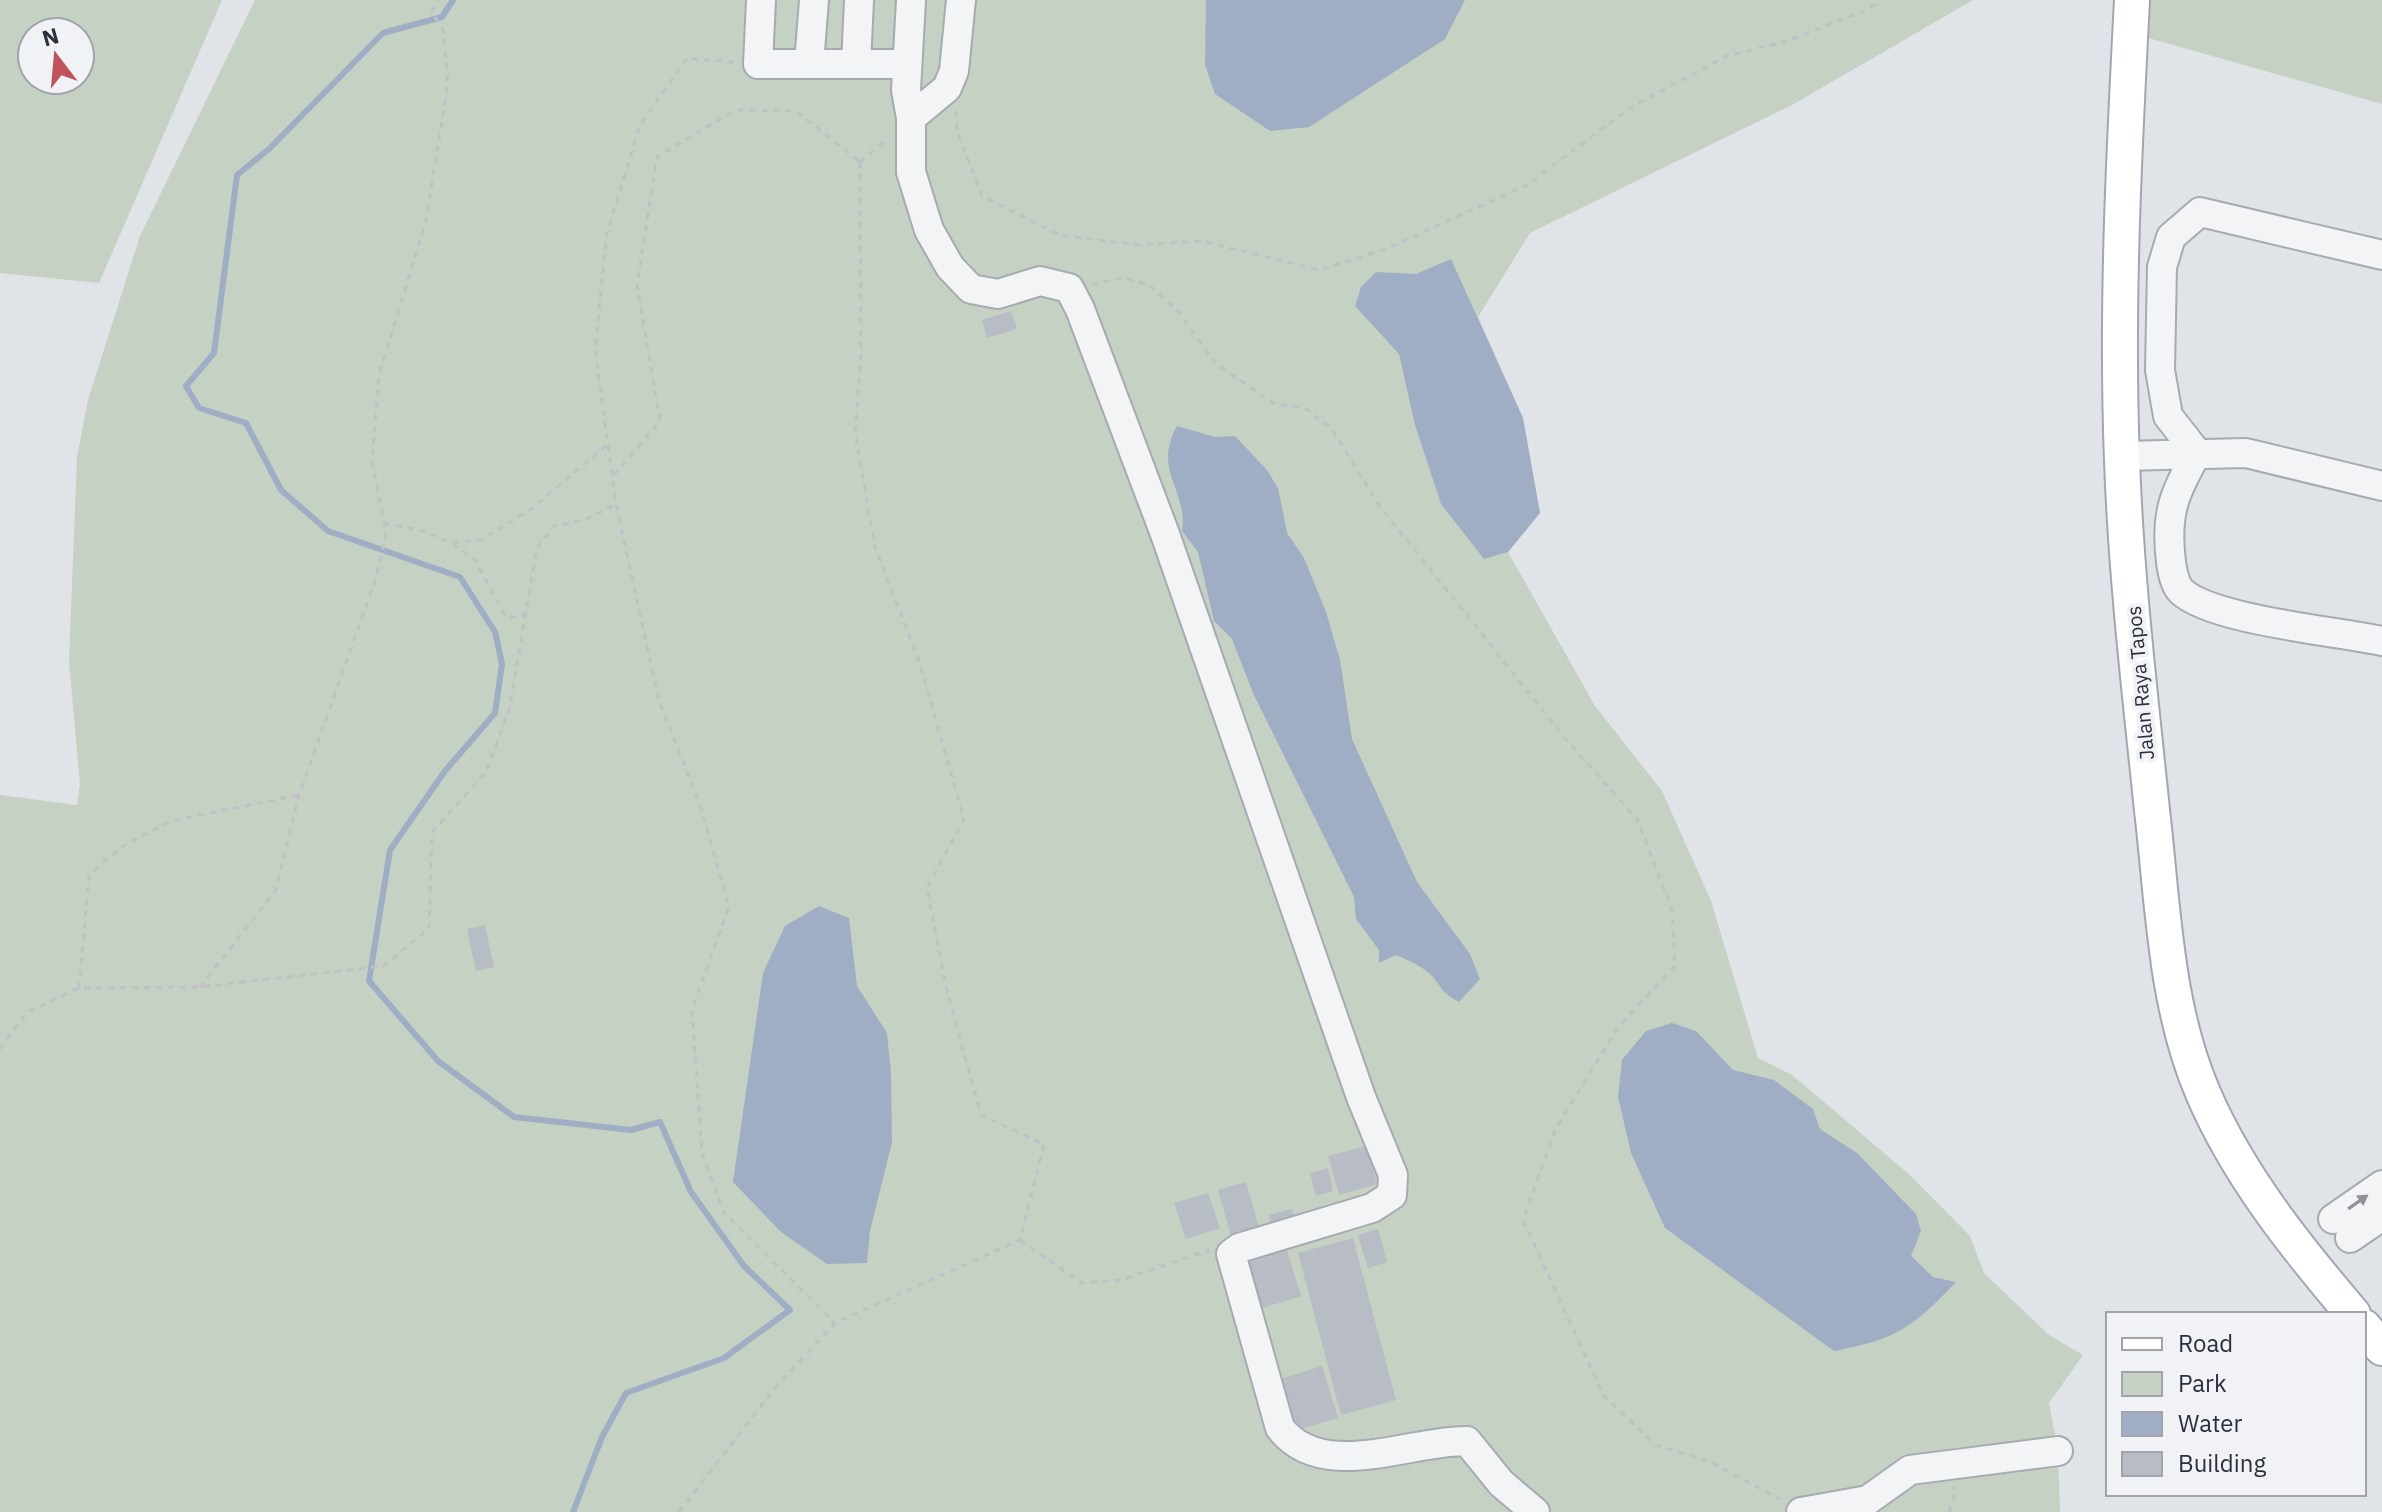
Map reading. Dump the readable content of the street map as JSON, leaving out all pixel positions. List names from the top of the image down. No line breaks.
{"streets":{"main road":["Jalan Raya Tapos"]},"legend":["Road","Park","Water","Building"],"north":"top"}
